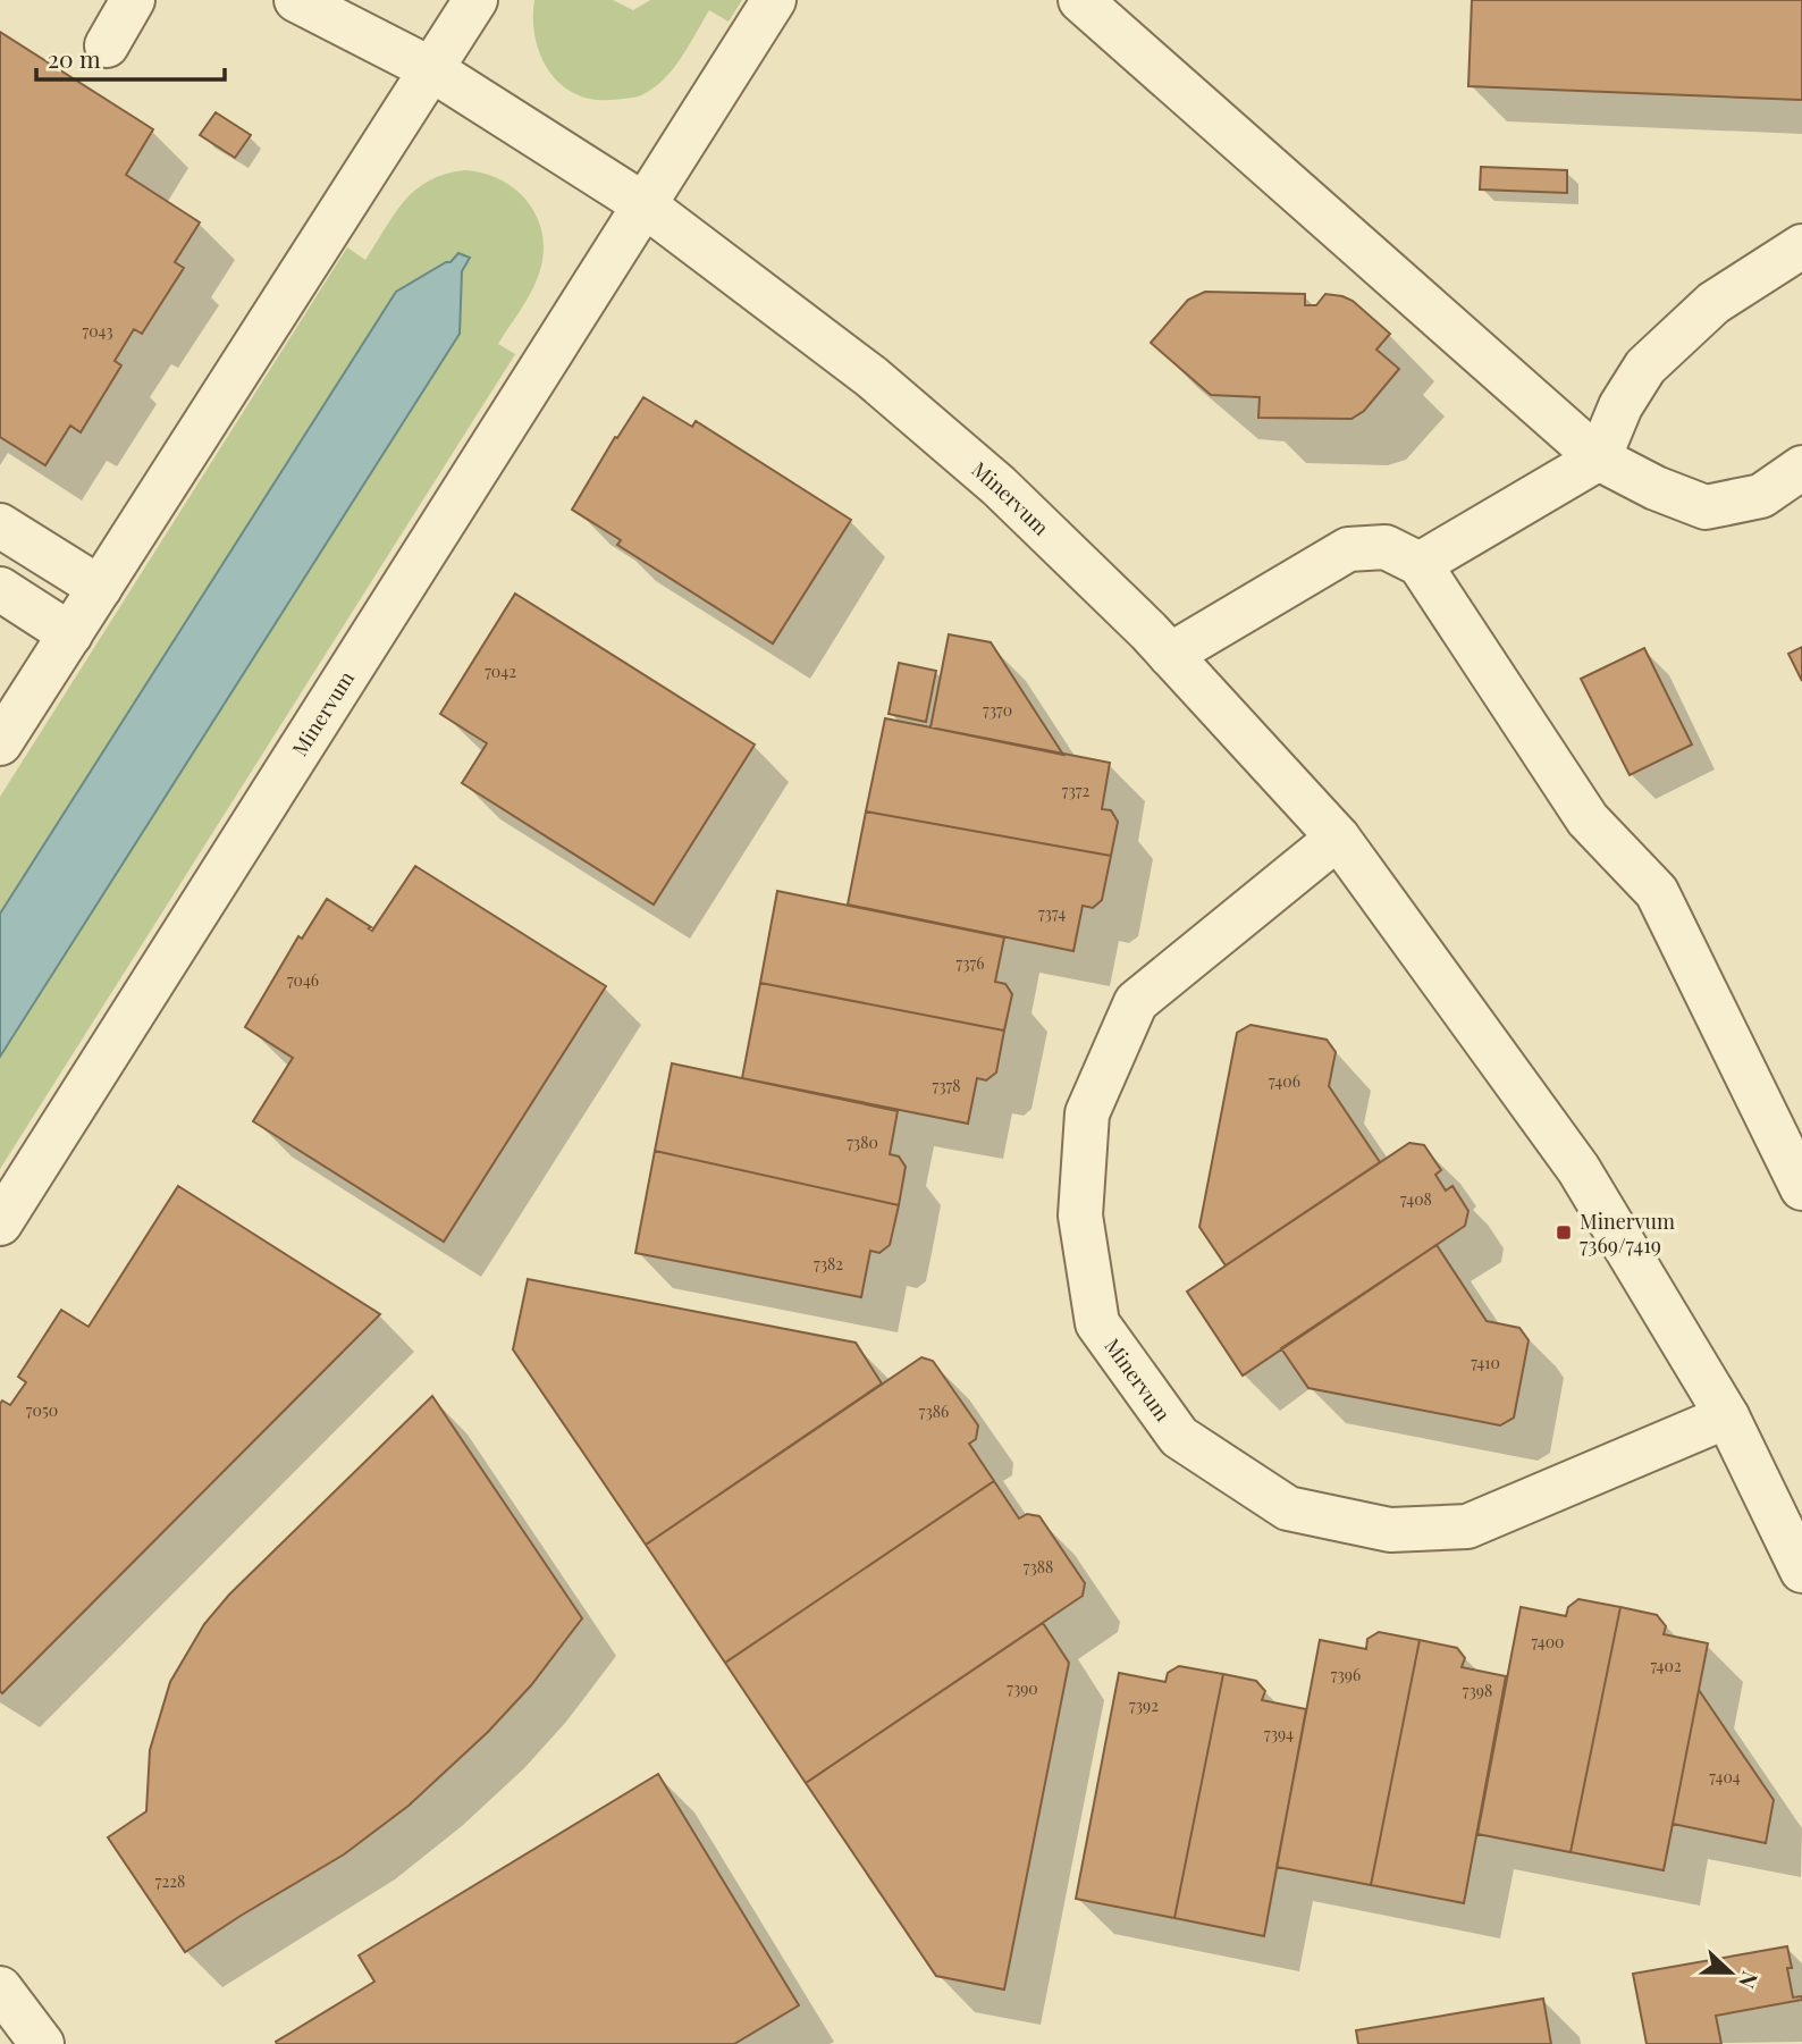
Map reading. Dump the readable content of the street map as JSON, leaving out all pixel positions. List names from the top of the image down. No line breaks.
{"streets":{"street":["Minervum"]},"places":{"transit":["Minervum 7369/7419"]},"house_numbers":["7043","7042","7370","7372","7374","7376","7046","7406","7378","7380","7408","7382","7410","7050","7386","7388","7400","7402","7396","7390","7398","7392","7394","7404","7228"],"scale_bar":"20 m","north":"right"}
